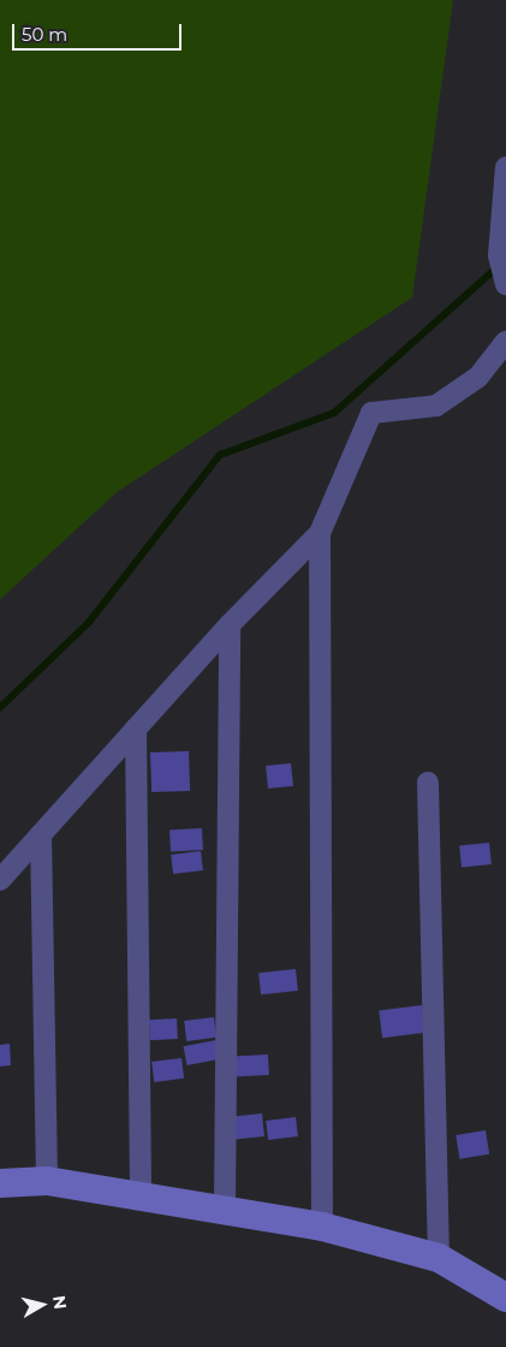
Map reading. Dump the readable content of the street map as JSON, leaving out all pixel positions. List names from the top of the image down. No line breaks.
{"scale_bar":"50 m","north":"right"}
